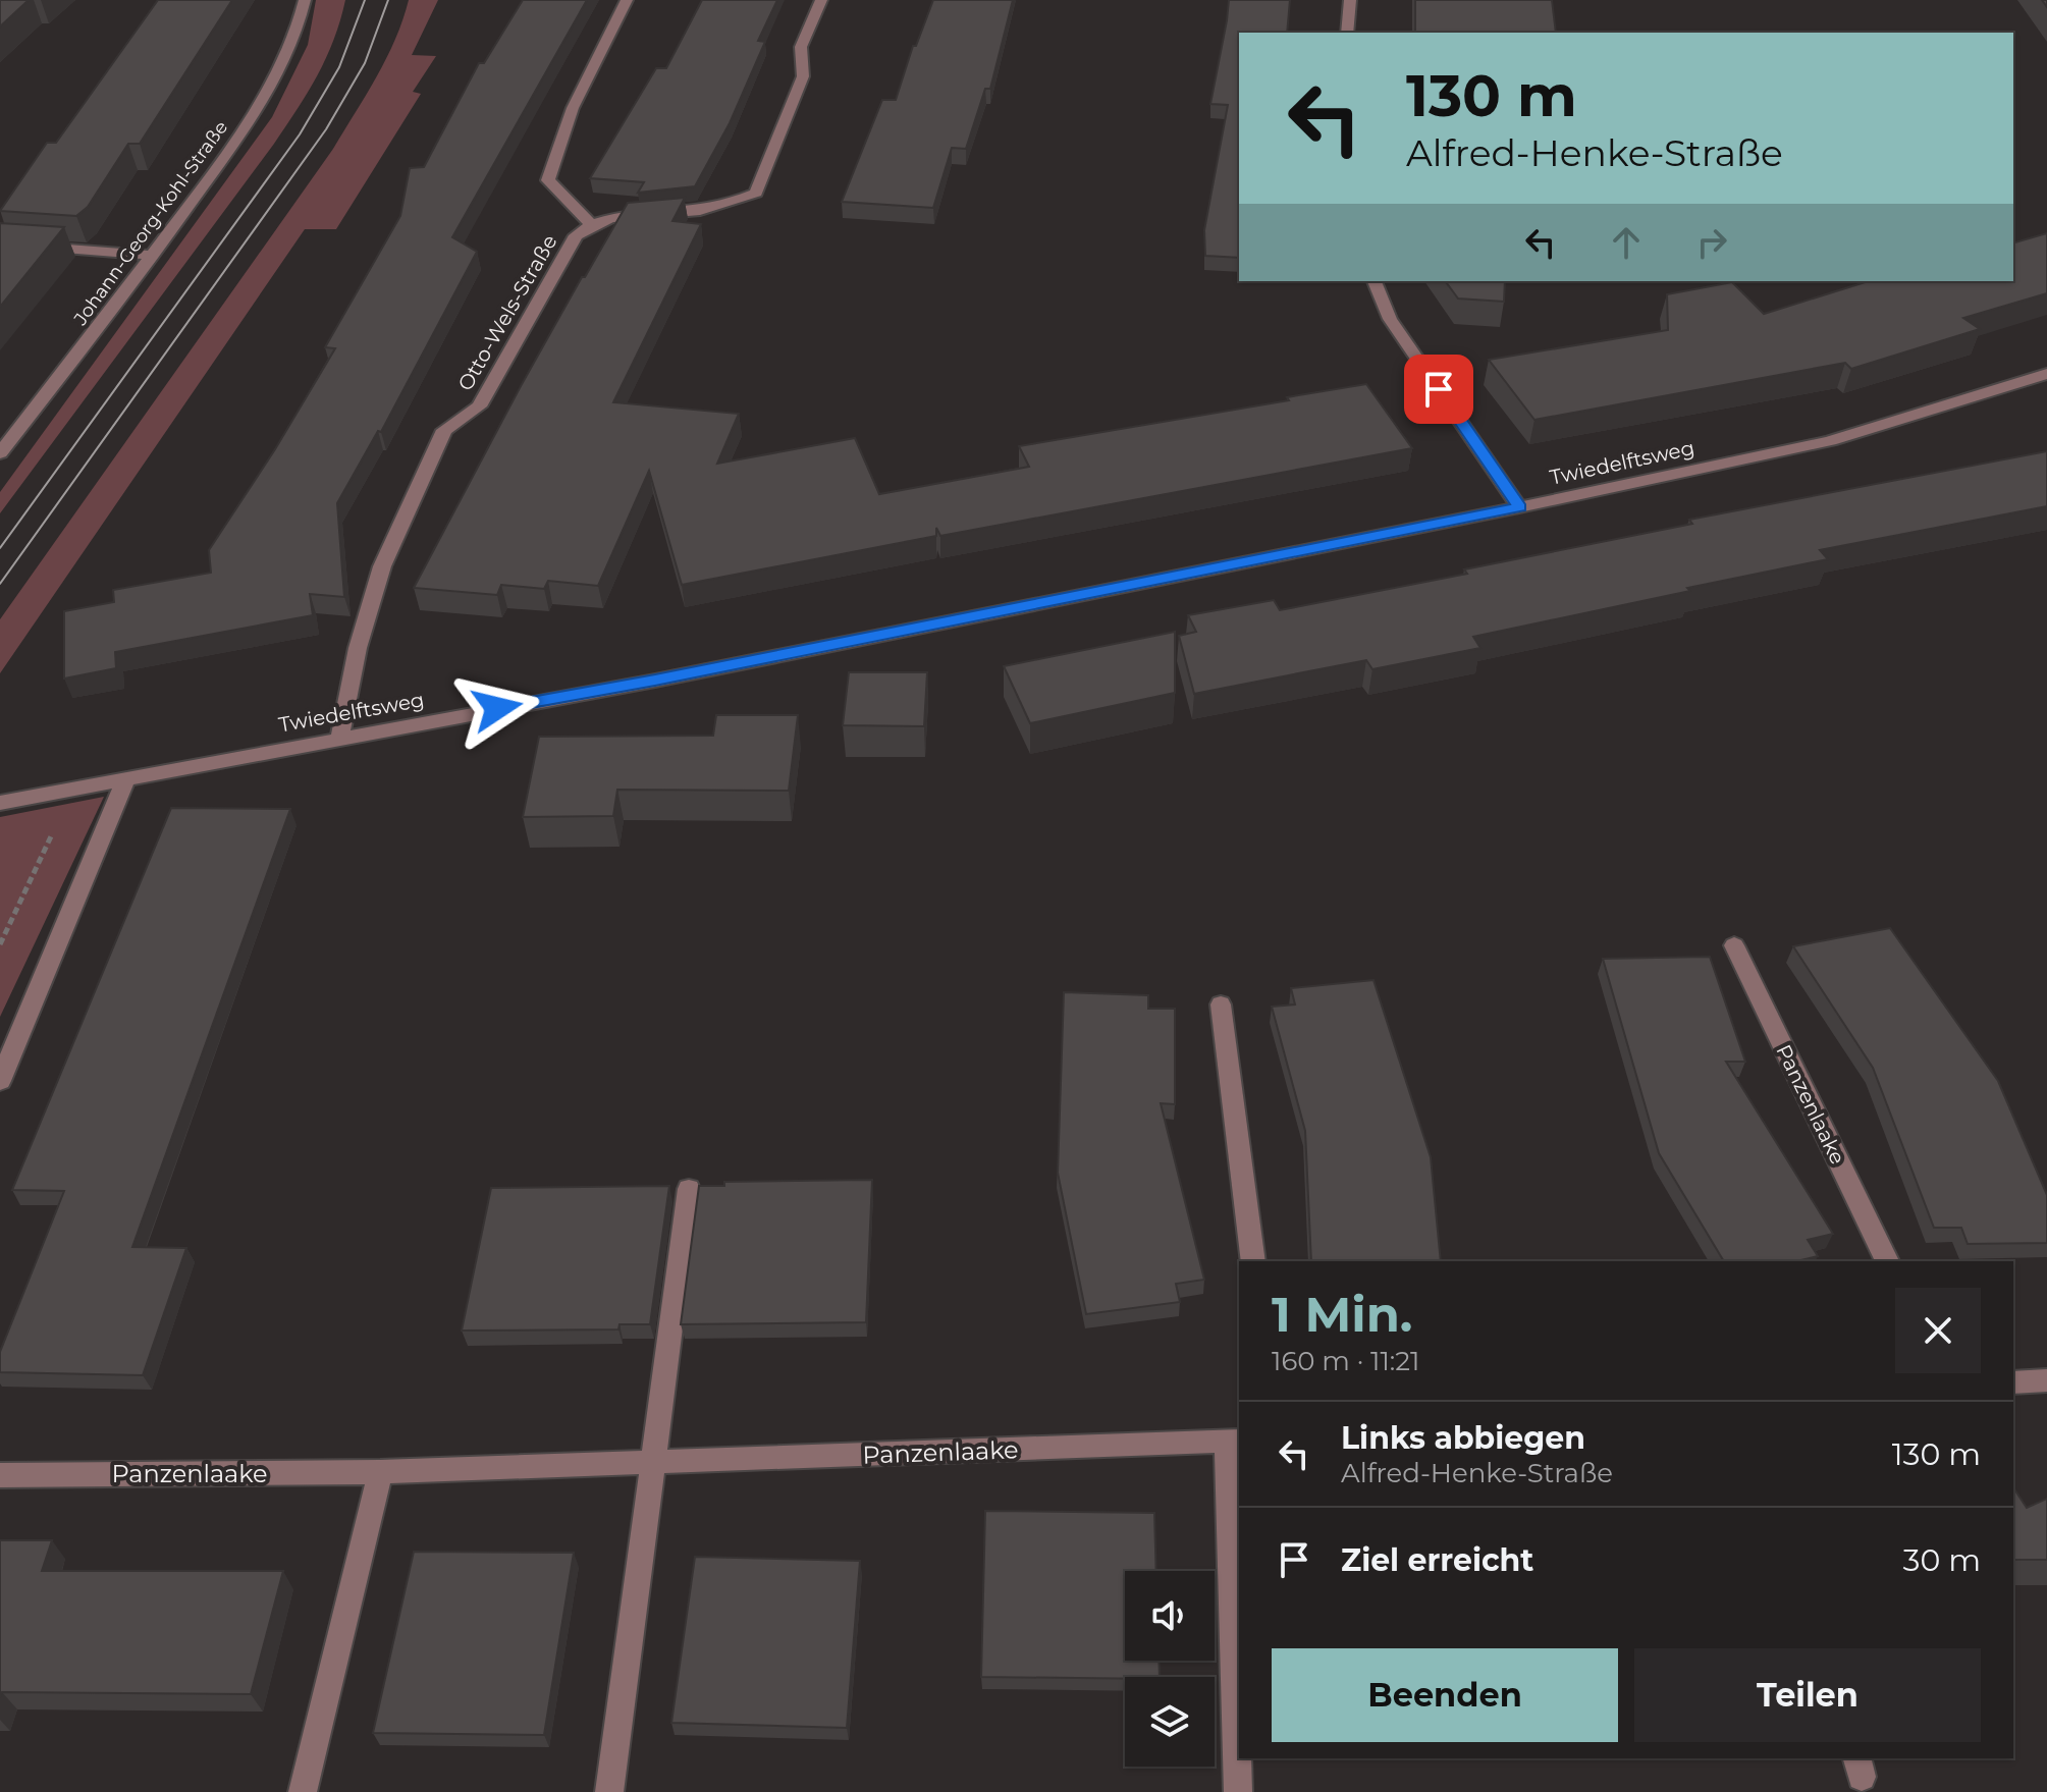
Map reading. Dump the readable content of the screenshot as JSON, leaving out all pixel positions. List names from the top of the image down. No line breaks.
{"streets":{"street":["Johann-Georg-Kohl-Straße","Otto-Wels-Straße","Twiedelftsweg","Panzenlaake"]},"crossings":[["Otto-Wels-Straße","Twiedelftsweg"]],"page":{"turn":["130 m","Alfred-Henke-Straße"],"heading":["1 Min.","160 m · 11:21"],"list":[{"name":"Links abbiegen","note":"Alfred-Henke-Straße","value":"130 m"},{"name":"Ziel erreicht","value":"30 m"}],"buttons":["Beenden","Teilen"]}}
